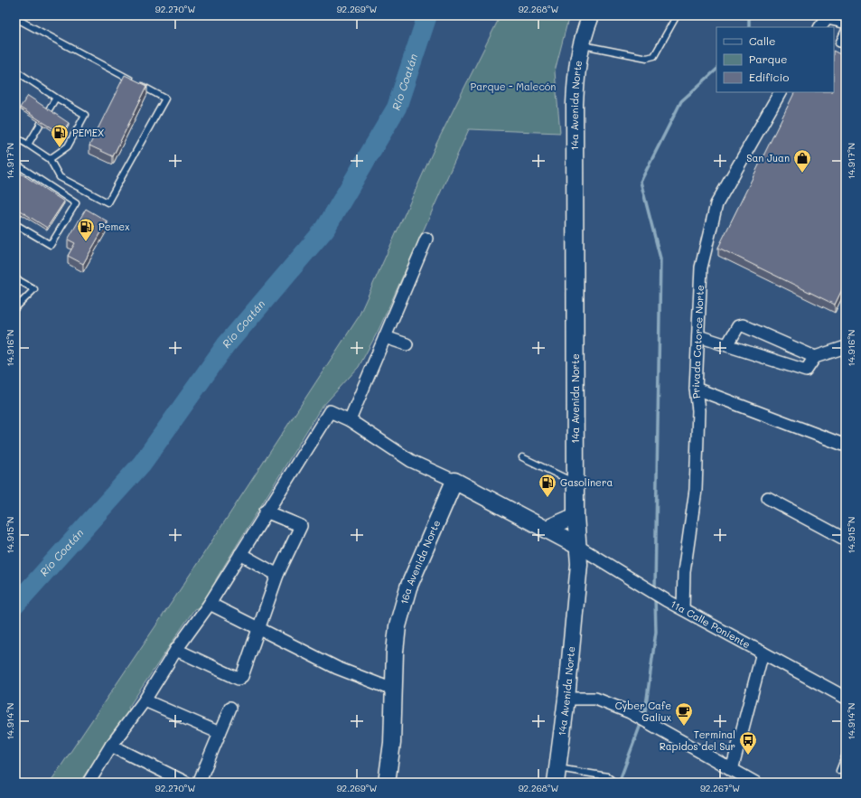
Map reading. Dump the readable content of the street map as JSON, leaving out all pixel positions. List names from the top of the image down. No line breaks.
{"streets":{"main road":["14a Avenida Norte","16a Avenida Norte"],"street":["Privada Catorce Norte","11a Calle Poniente"]},"crossings":[["14a Avenida Norte","11a Calle Poniente"],["Privada Catorce Norte","11a Calle Poniente"]],"water":["Río Coatán"],"parks":["Parque - Malecón"],"places":{"fuel station":["PEMEX","Pemex","Gasolinera"],"shop":["San Juan"],"cafe":["Cyber Cafe Galiux"],"bus stop":["Terminal Rapidos del Sur"]},"legend":["Calle","Parque","Edificio"],"coordinates":["92.270°W","92.269°W","92.268°W","14.917°N","14.916°N","14.915°N","14.914°N","92.267°W"]}
